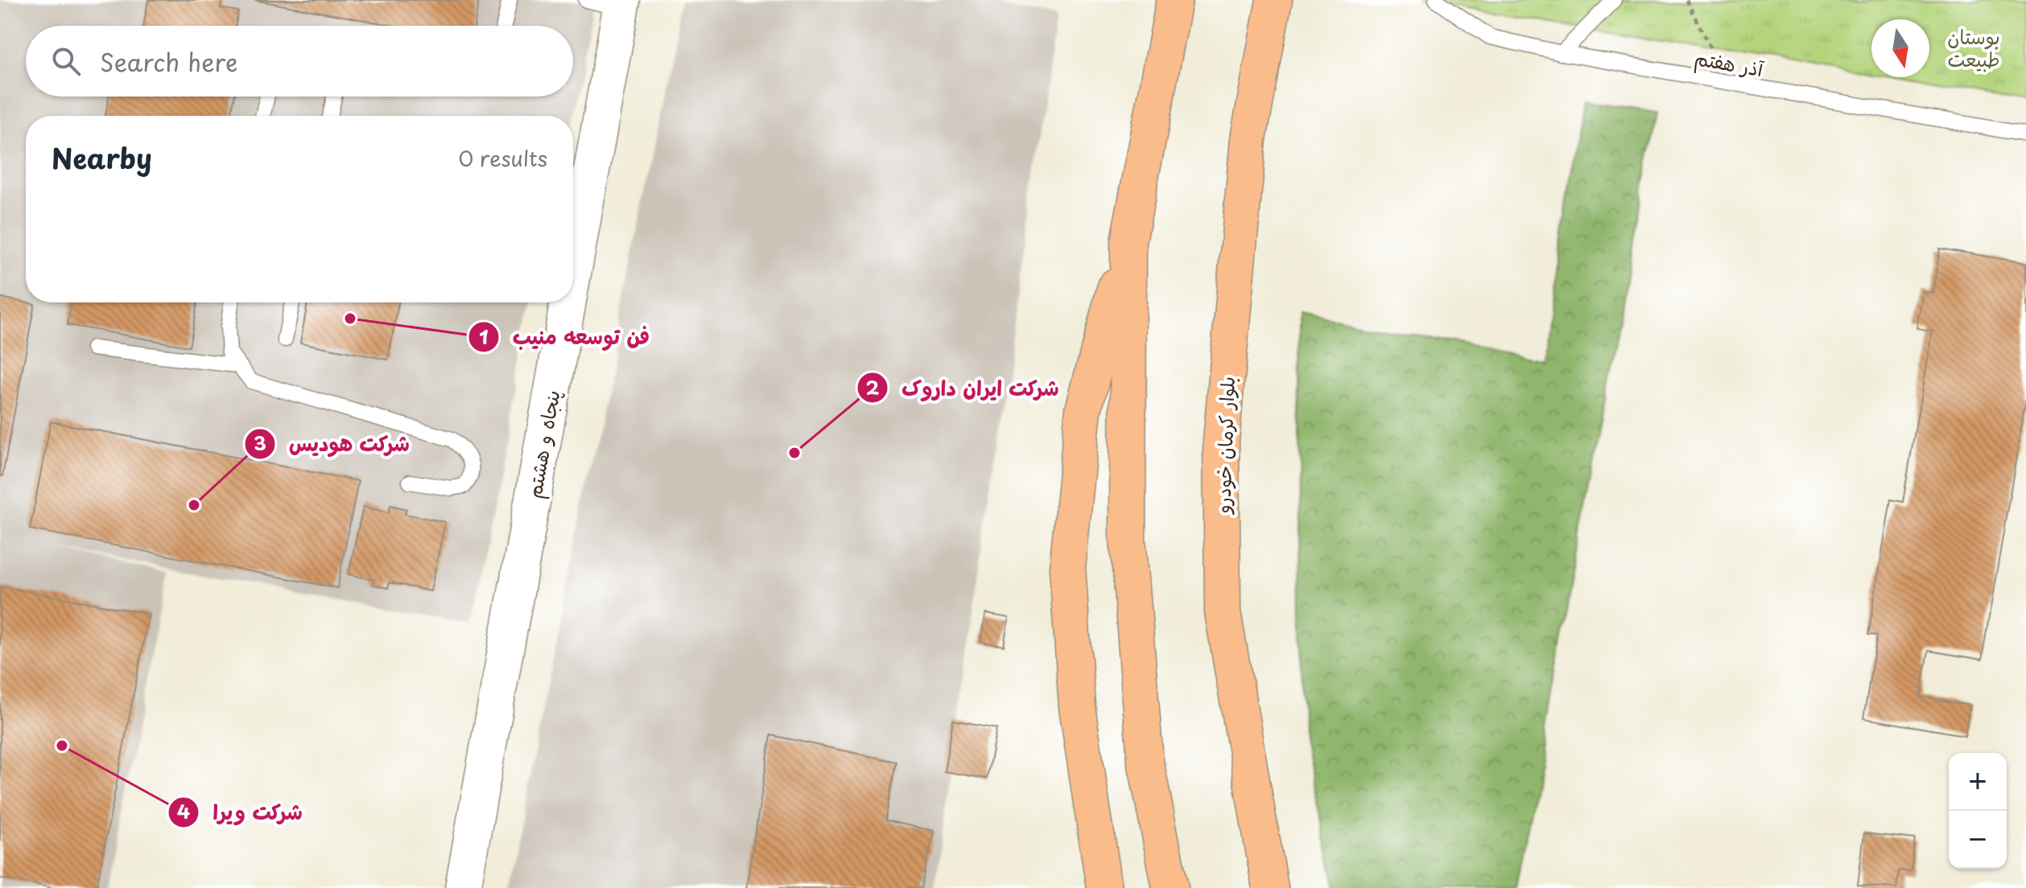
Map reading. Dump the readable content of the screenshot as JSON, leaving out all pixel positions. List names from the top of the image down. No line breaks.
{"streets":{"main road":["بلوار کرمان خودرو"],"street":["پنجاه و هشتم"],"lane":["آذر هفتم"]},"parks":["بوستان طبیعت"],"places":["فن توسعه منیب","شرکت ایران داروک","شرکت هودیس","شرکت ویرا"],"north":"bottom","page":{"search":"Search here","heading":["Nearby","0 results"],"map_buttons":["+","−"]}}
